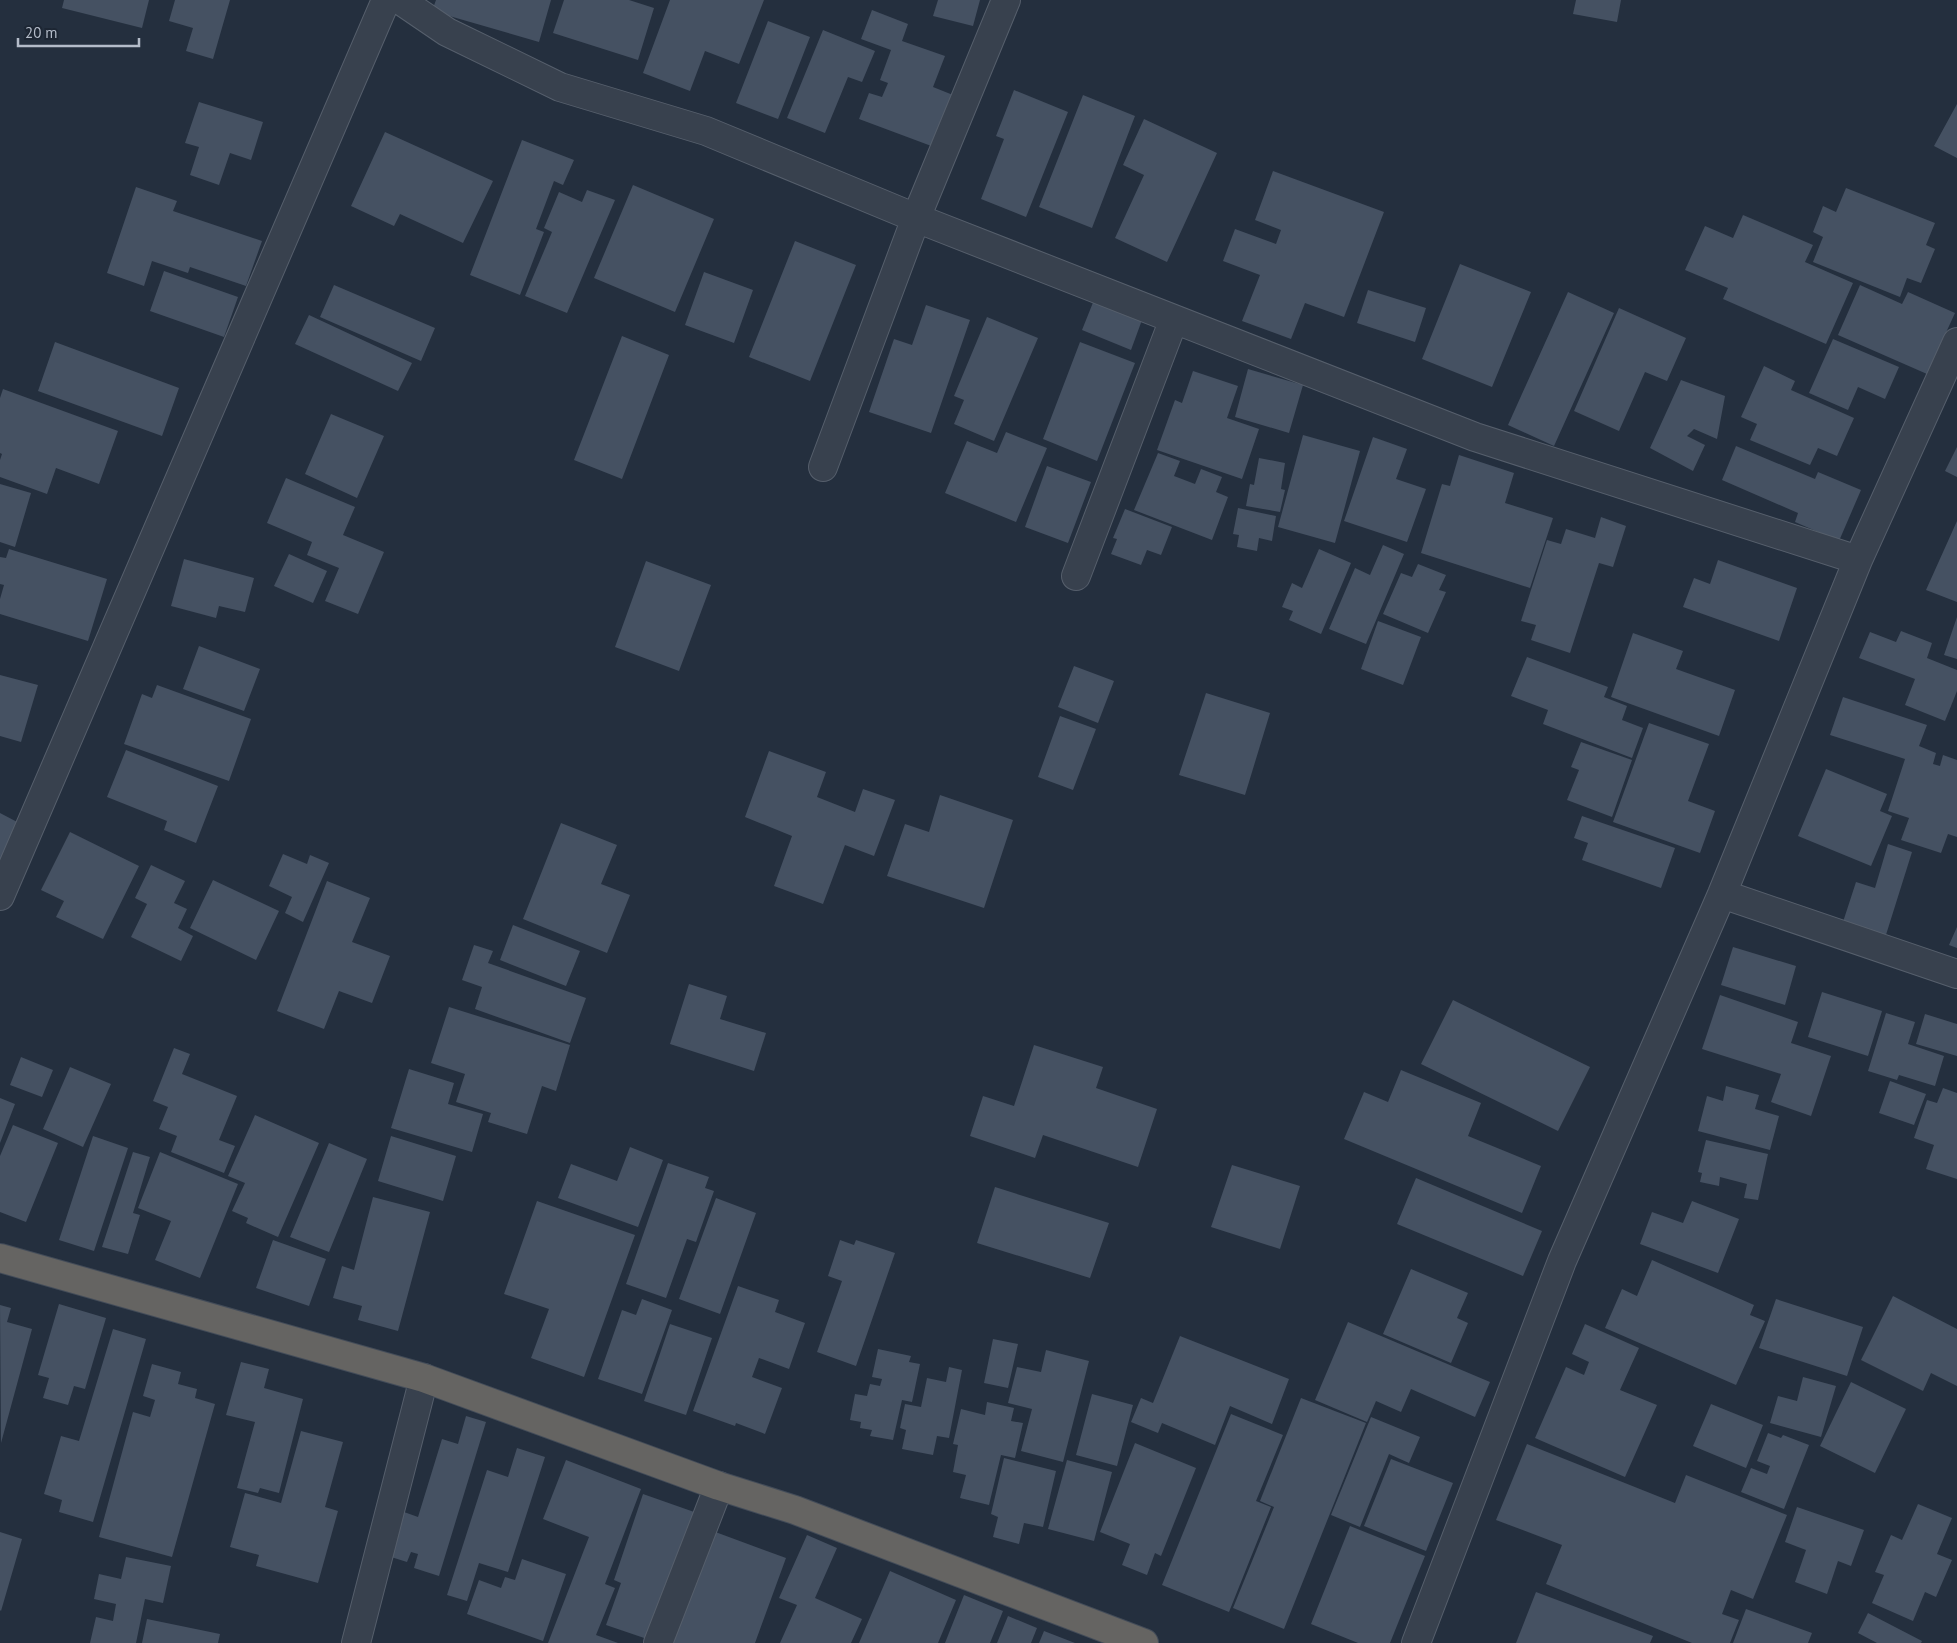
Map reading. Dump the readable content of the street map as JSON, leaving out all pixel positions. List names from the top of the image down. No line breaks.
{"scale_bar":"20 m"}
